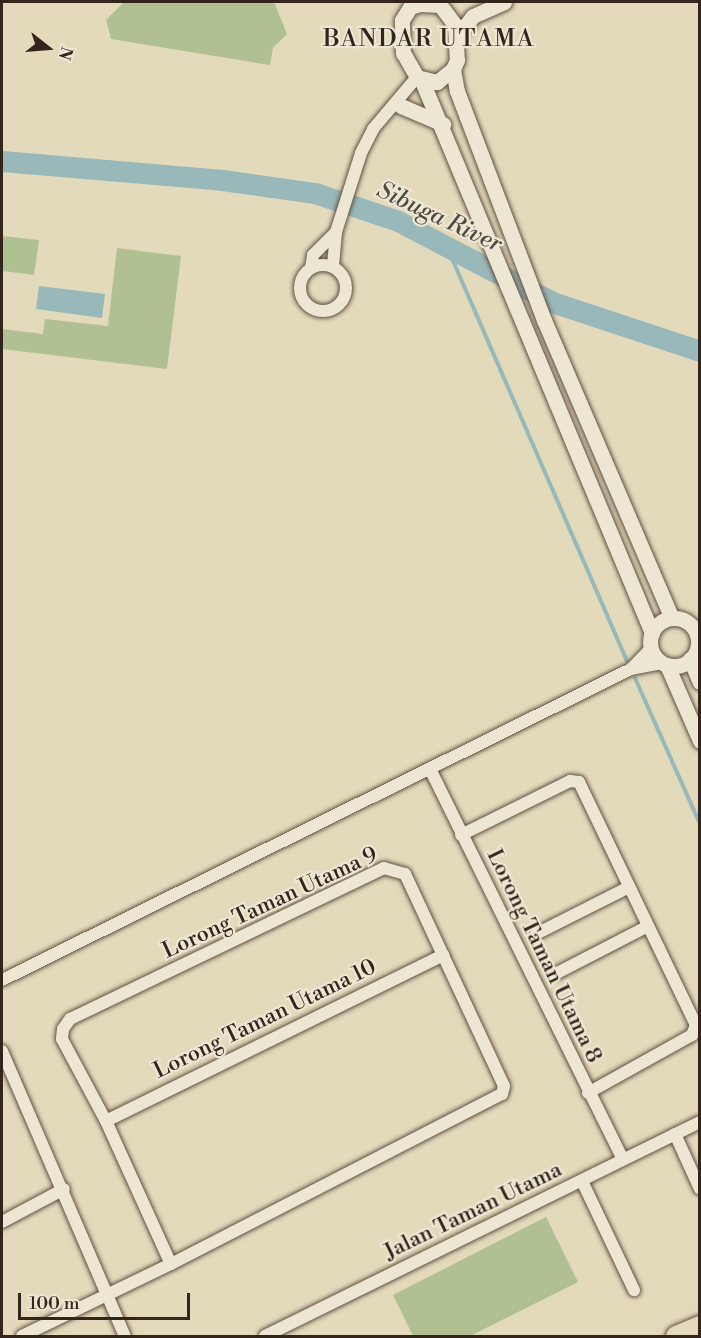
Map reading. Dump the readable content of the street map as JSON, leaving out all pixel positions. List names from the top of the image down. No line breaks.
{"streets":{"street":["Lorong Taman Utama 9","Lorong Taman Utama 8","Lorong Taman Utama 10","Jalan Taman Utama"]},"crossings":[["Lorong Taman Utama 9","Lorong Taman Utama 10"],["Lorong Taman Utama 8","Jalan Taman Utama"]],"districts":["BANDAR UTAMA"],"water":["Sibuga River"],"scale_bar":"100 m","north":"right"}
